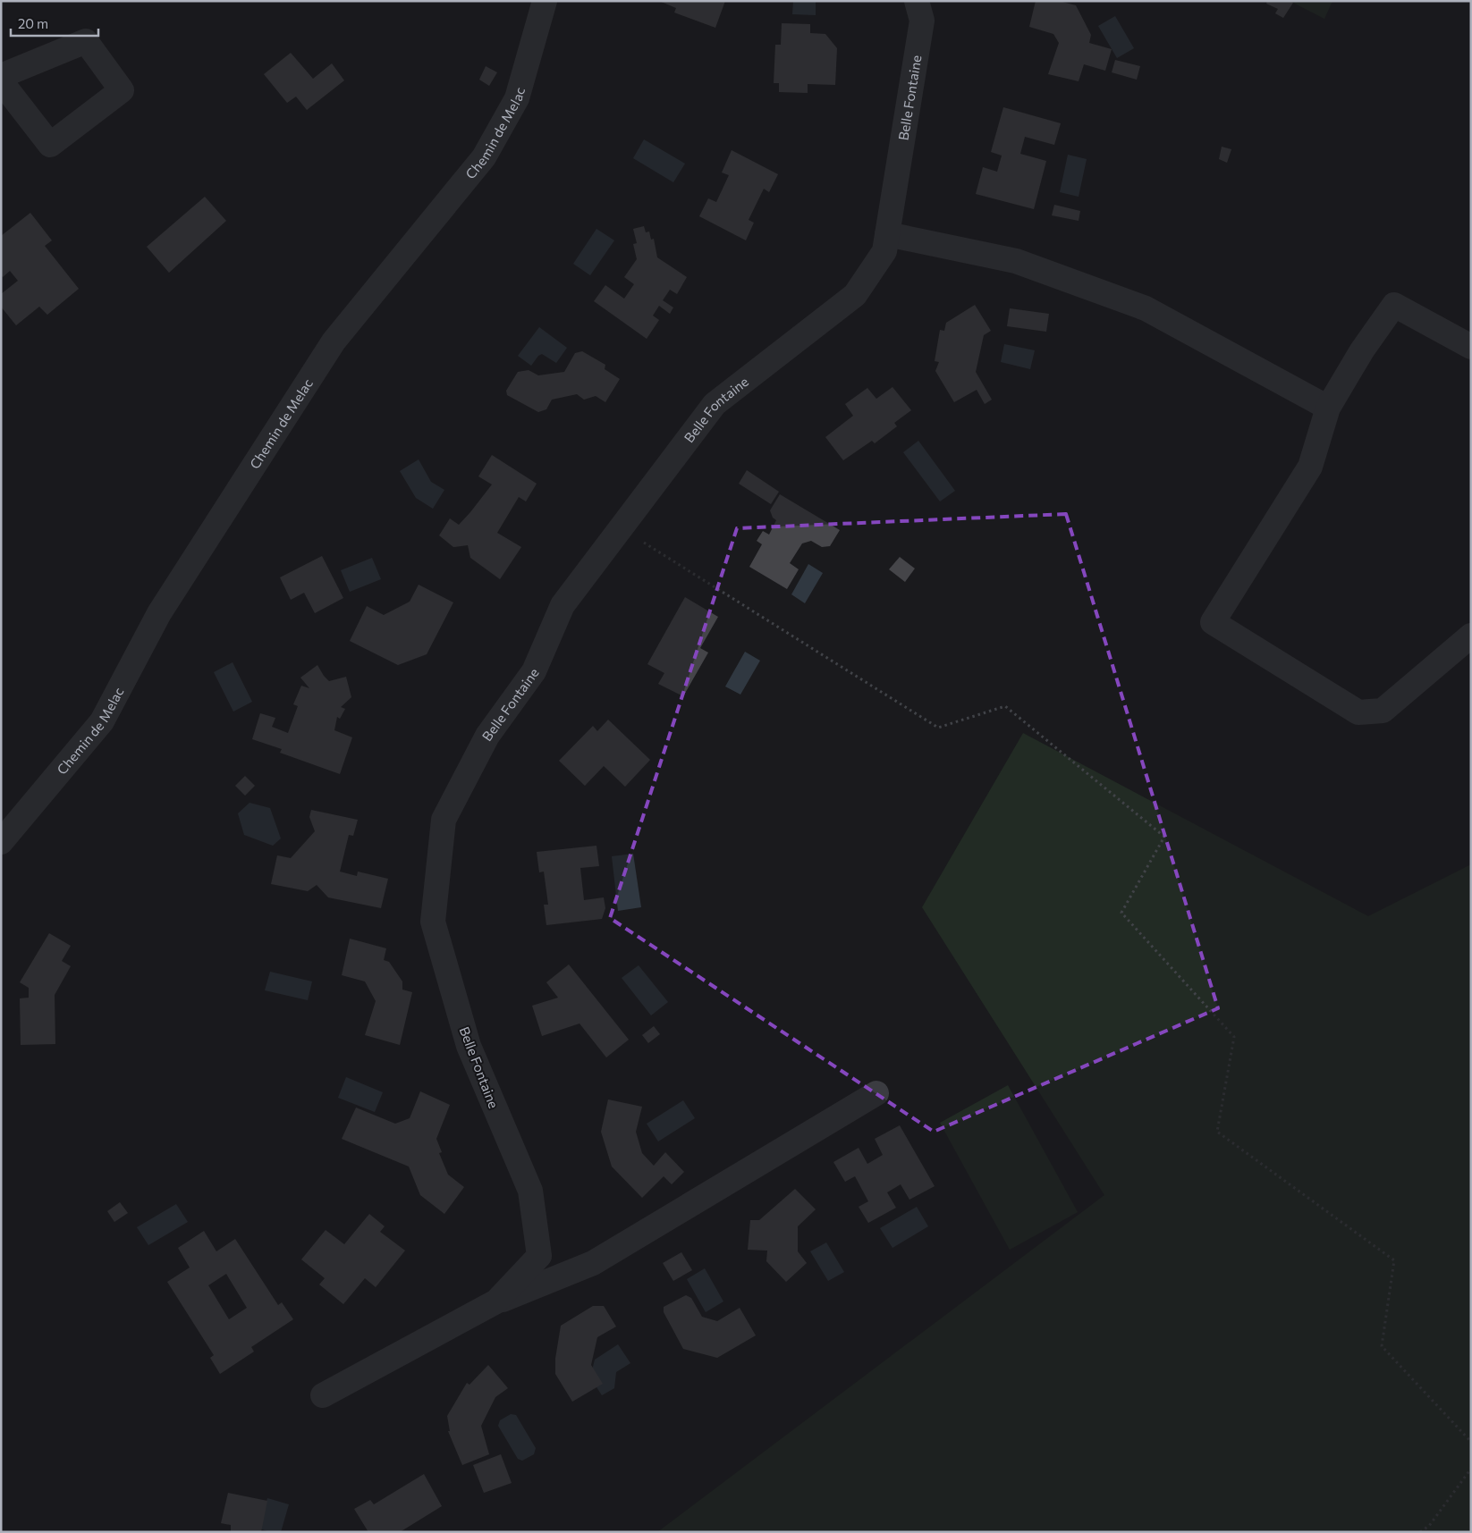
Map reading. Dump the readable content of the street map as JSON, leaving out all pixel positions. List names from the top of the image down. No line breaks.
{"streets":{"street":["Belle Fontaine","Chemin de Melac"]},"scale_bar":"20 m"}
